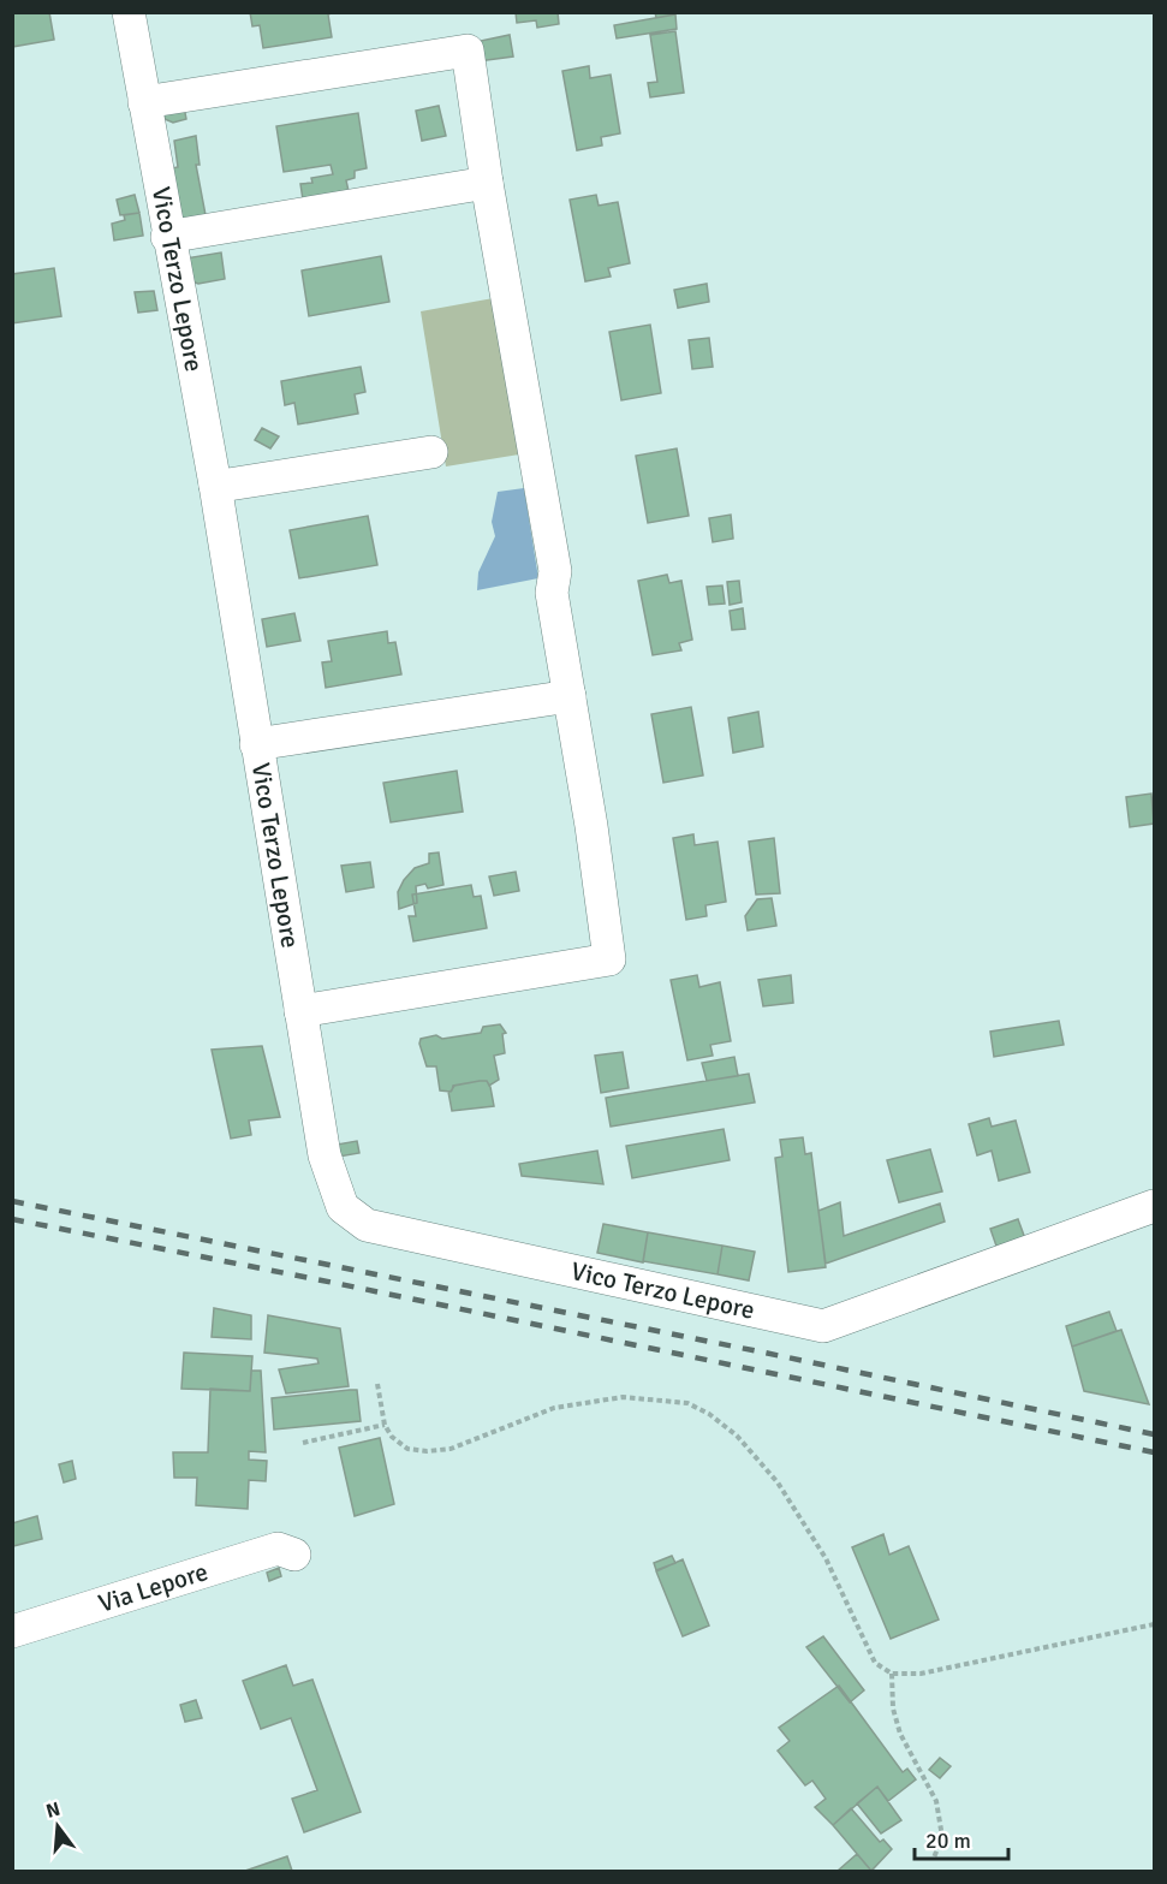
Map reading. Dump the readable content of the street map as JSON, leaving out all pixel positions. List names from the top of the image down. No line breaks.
{"streets":{"street":["Vico Terzo Lepore","Via Lepore"]},"scale_bar":"20 m","north":"top"}
